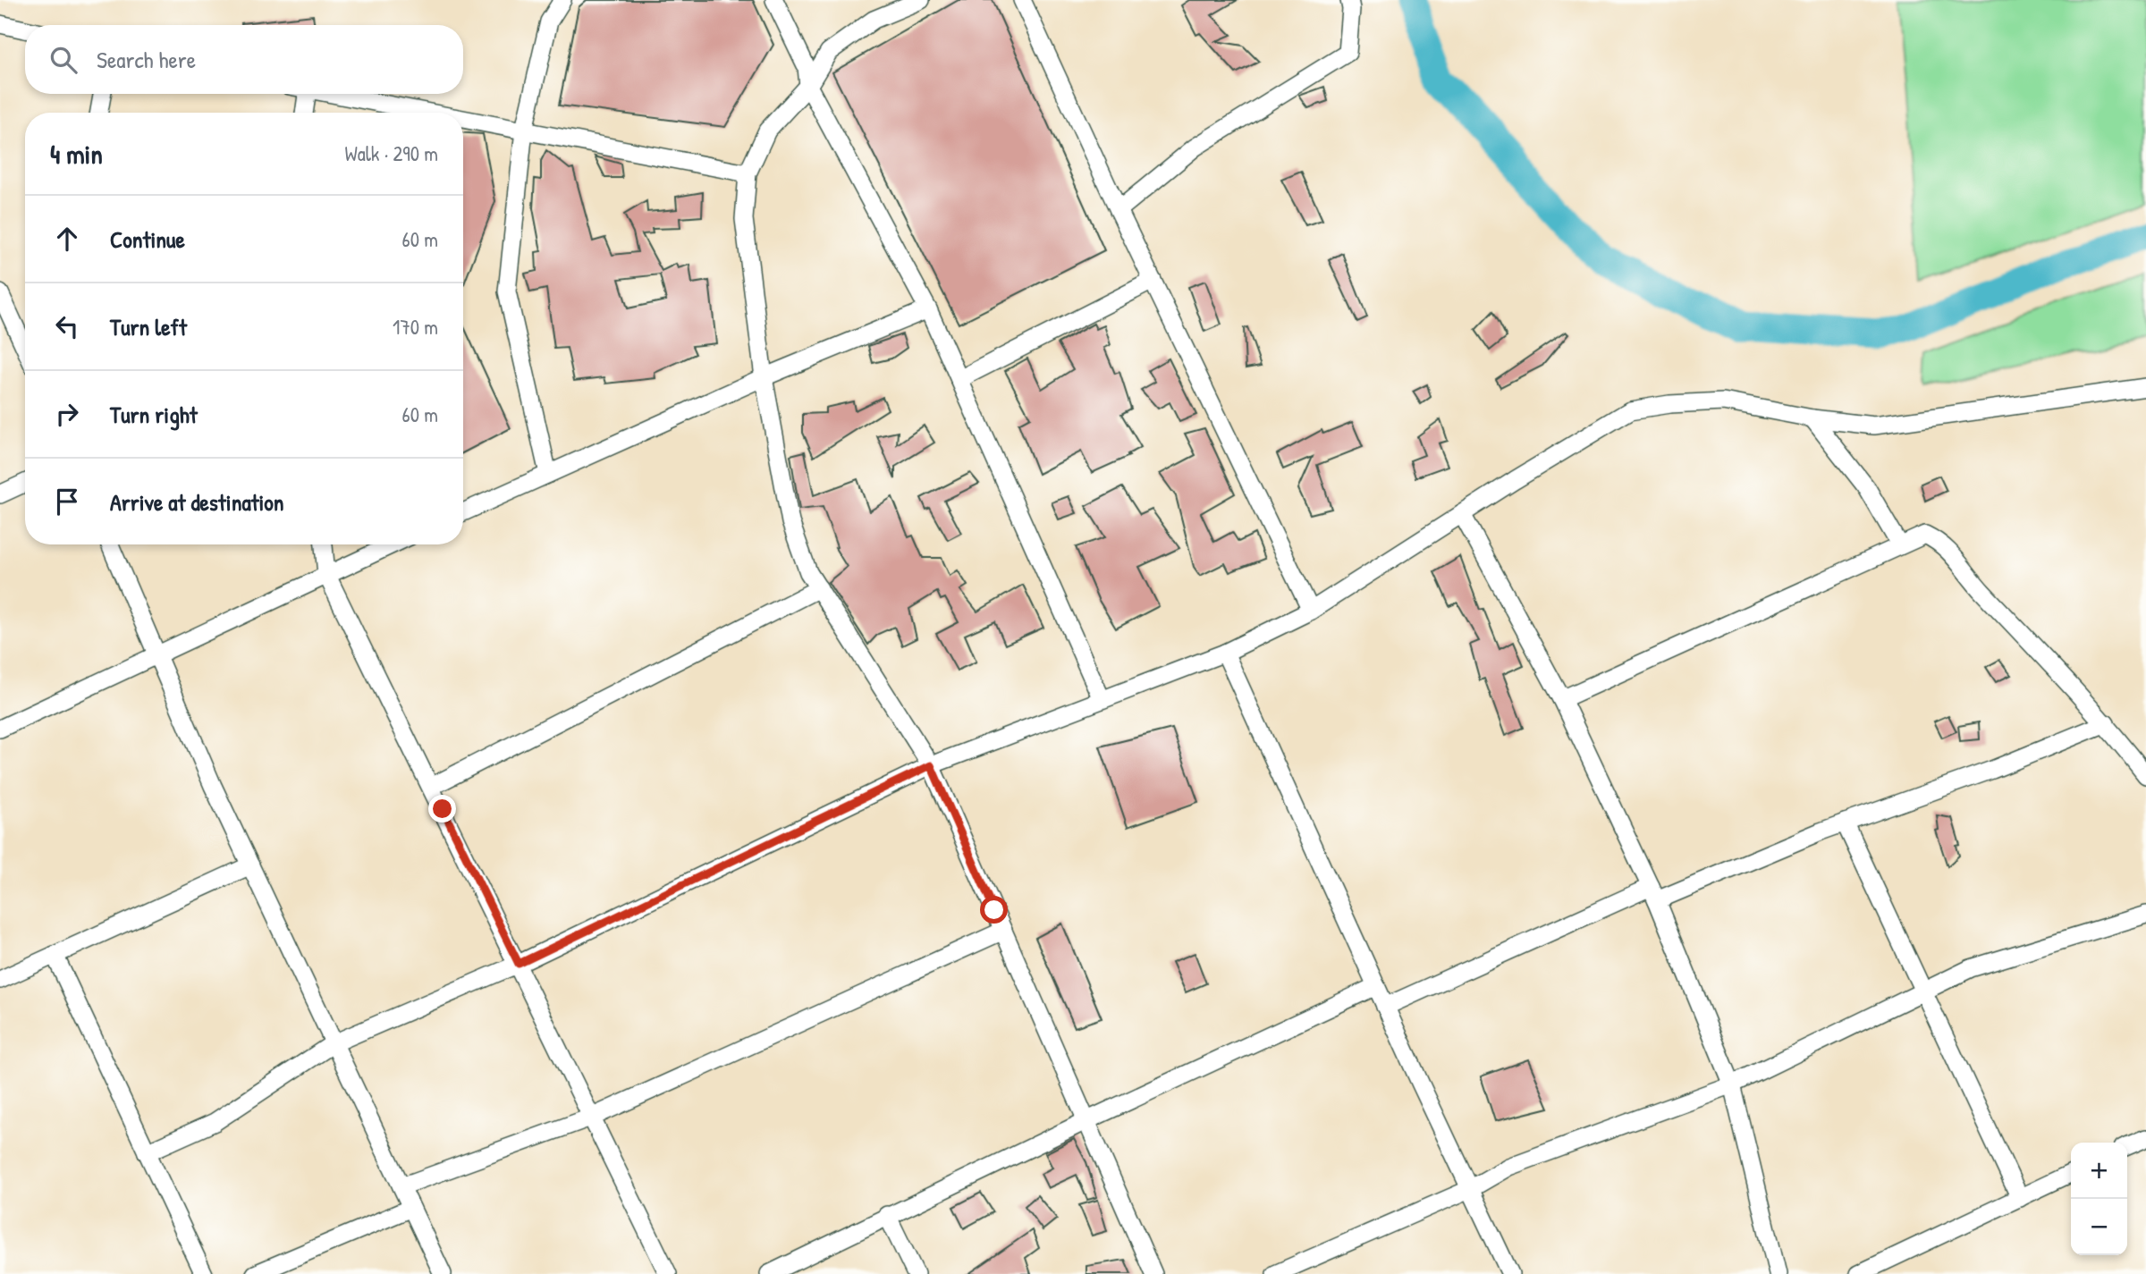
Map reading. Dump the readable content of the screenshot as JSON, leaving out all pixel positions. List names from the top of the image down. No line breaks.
{"page":{"search":"Search here","heading":["4 min","Walk · 290 m"],"list":[["Continue","60 m"],["Turn left","170 m"],["Turn right","60 m"],"Arrive at destination"],"map_buttons":["+","−"]}}
